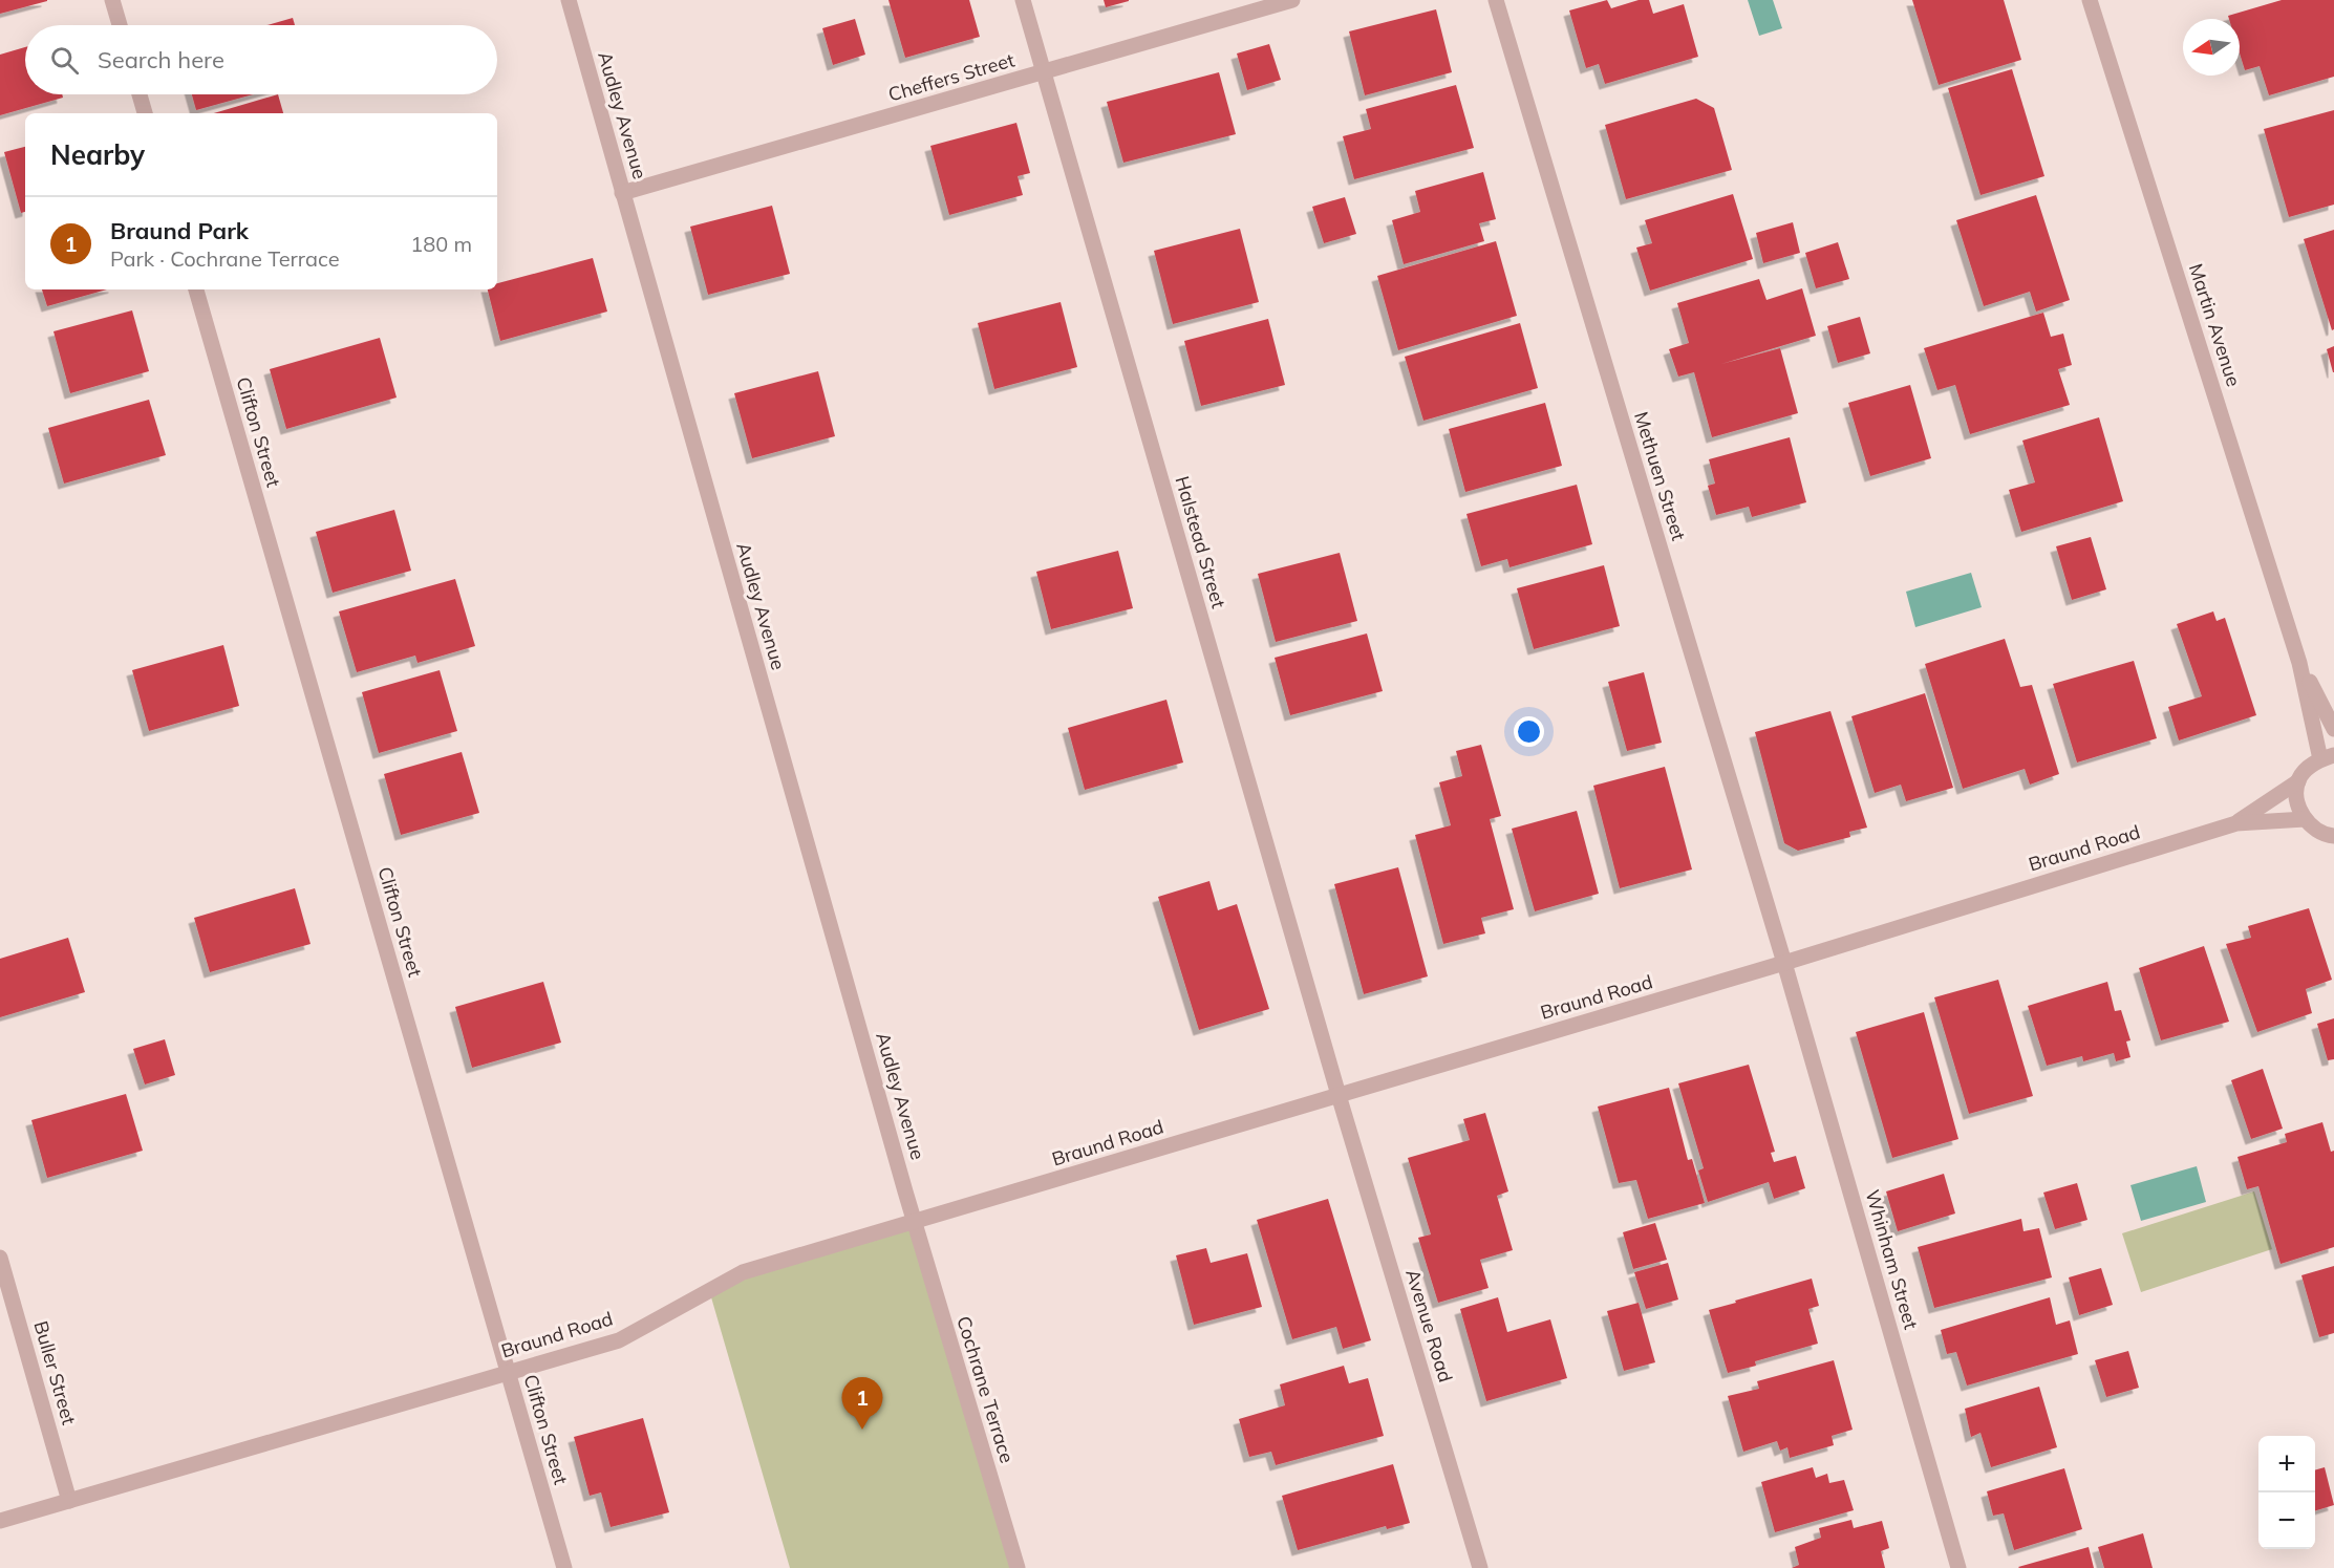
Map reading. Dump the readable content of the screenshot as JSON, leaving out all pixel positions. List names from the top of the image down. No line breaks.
{"streets":{"street":["Cheffers Street","Audley Avenue","Martin Avenue","Clifton Street","Methuen Street","Halstead Street","Braund Road","Whinham Street","Avenue Road","Buller Street","Cochrane Terrace"]},"crossings":[["Cheffers Street","Audley Avenue"],["Cheffers Street","Halstead Street"],["Audley Avenue","Braund Road"],["Audley Avenue","Cochrane Terrace"],["Martin Avenue","Braund Road"],["Clifton Street","Braund Road"],["Methuen Street","Braund Road"],["Methuen Street","Whinham Street"],["Halstead Street","Braund Road"],["Halstead Street","Avenue Road"],["Braund Road","Whinham Street"],["Braund Road","Avenue Road"],["Braund Road","Buller Street"],["Braund Road","Cochrane Terrace"]],"north":"left","page":{"search":"Search here","heading":"Nearby","list":[{"mark":"1","name":"Braund Park","note":"Park · Cochrane Terrace","value":"180 m"}],"pins":"1","map_buttons":["+","−"]}}
